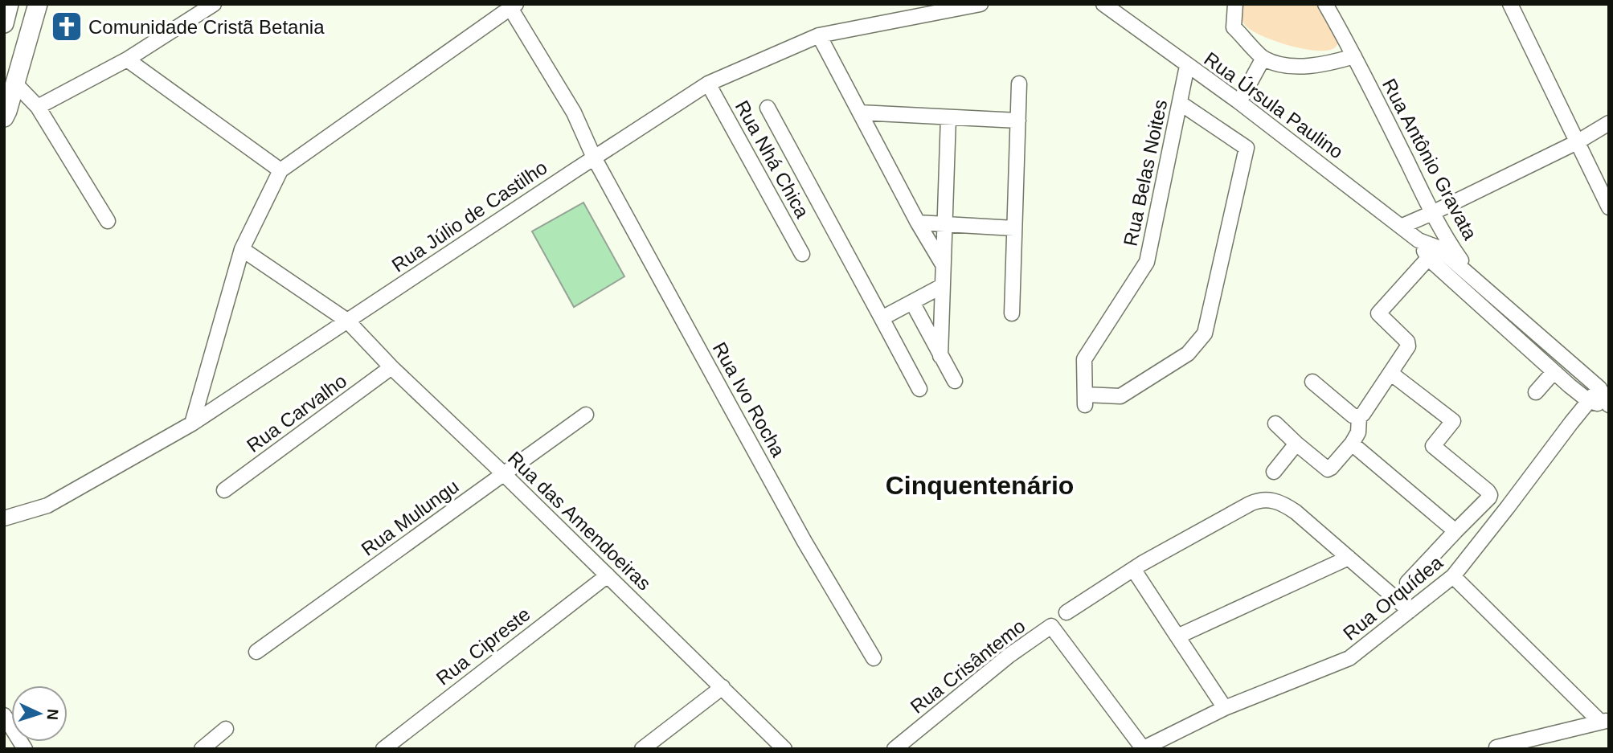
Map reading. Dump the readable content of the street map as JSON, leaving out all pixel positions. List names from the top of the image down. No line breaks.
{"streets":{"street":["Rua Úrsula Paulino","Rua Nhá Chica","Rua Antônio Gravata","Rua Belas Noites","Rua Júlio de Castilho","Rua Ivo Rocha","Rua Carvalho","Rua Mulungu","Rua das Amendoeiras","Rua Orquídea","Rua Cipreste","Rua Crisântemo"]},"crossings":[["Rua Úrsula Paulino","Rua Antônio Gravata"],["Rua Úrsula Paulino","Rua Belas Noites"],["Rua Úrsula Paulino","Rua Orquídea"],["Rua Nhá Chica","Rua Júlio de Castilho"],["Rua Júlio de Castilho","Rua Ivo Rocha"],["Rua Júlio de Castilho","Rua das Amendoeiras"],["Rua Carvalho","Rua das Amendoeiras"],["Rua Mulungu","Rua das Amendoeiras"],["Rua das Amendoeiras","Rua Cipreste"],["Rua Orquídea","Rua Crisântemo"]],"districts":["Cinquentenário"],"places":{"church":["Comunidade Cristã Betania"]},"north":"right"}
